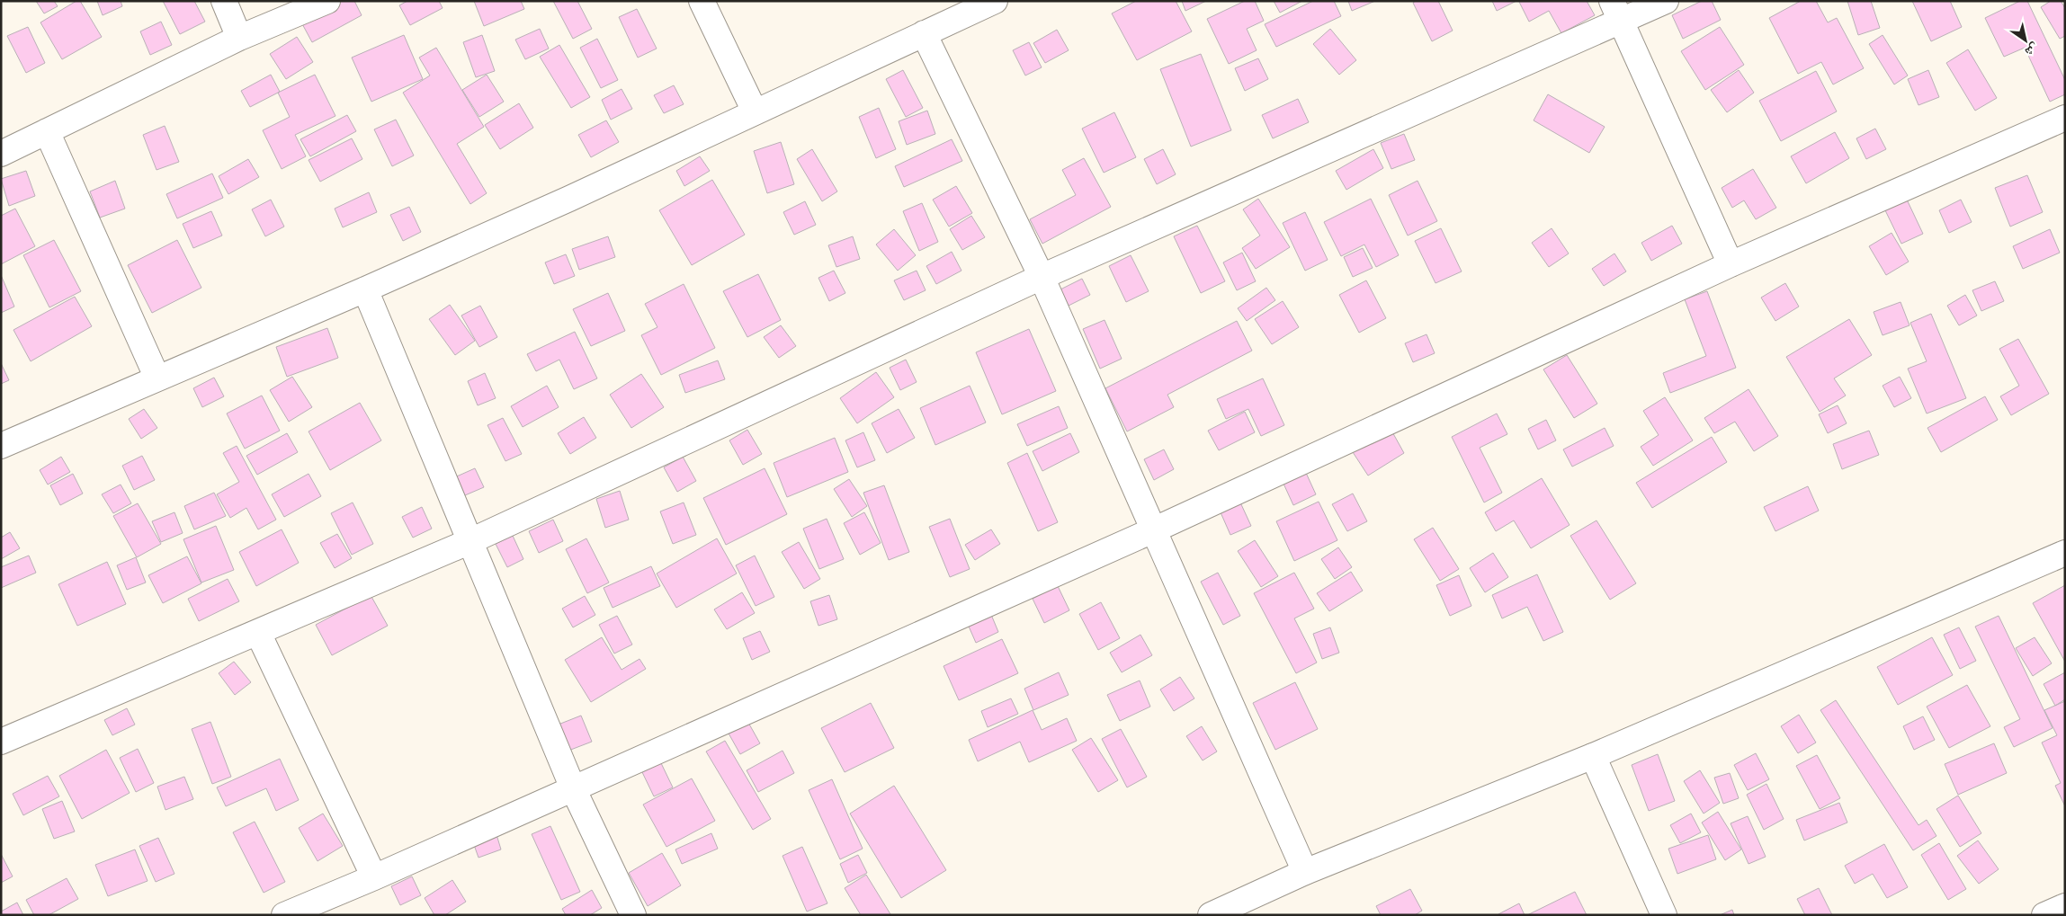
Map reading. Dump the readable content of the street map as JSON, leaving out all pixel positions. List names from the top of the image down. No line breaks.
{"north":"bottom right"}
